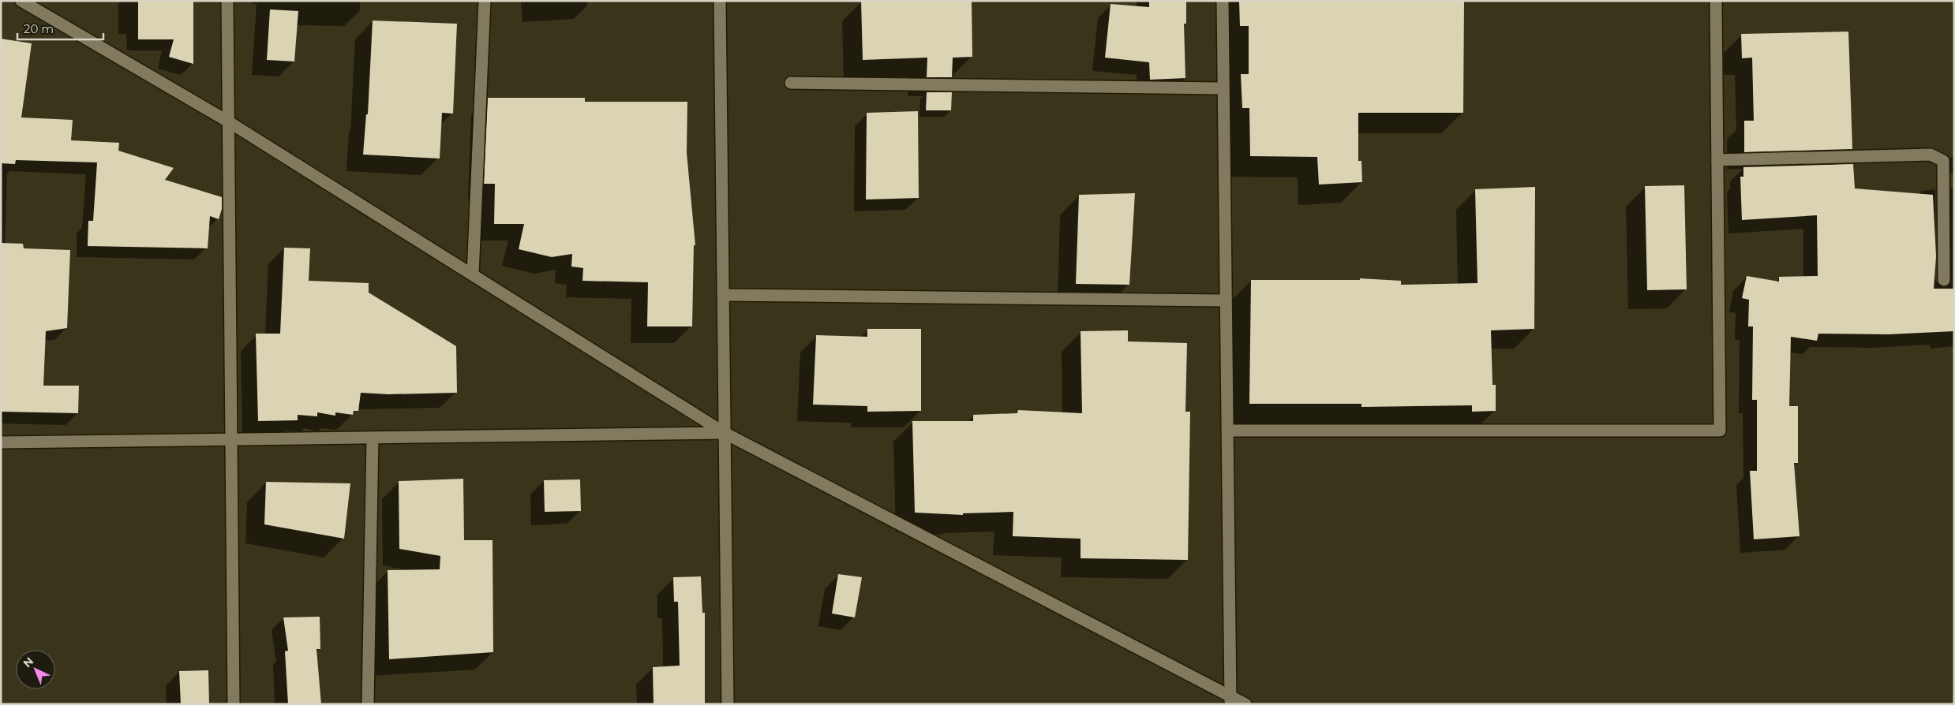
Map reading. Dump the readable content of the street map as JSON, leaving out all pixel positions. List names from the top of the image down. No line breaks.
{"scale_bar":"20 m","north":"top left"}
